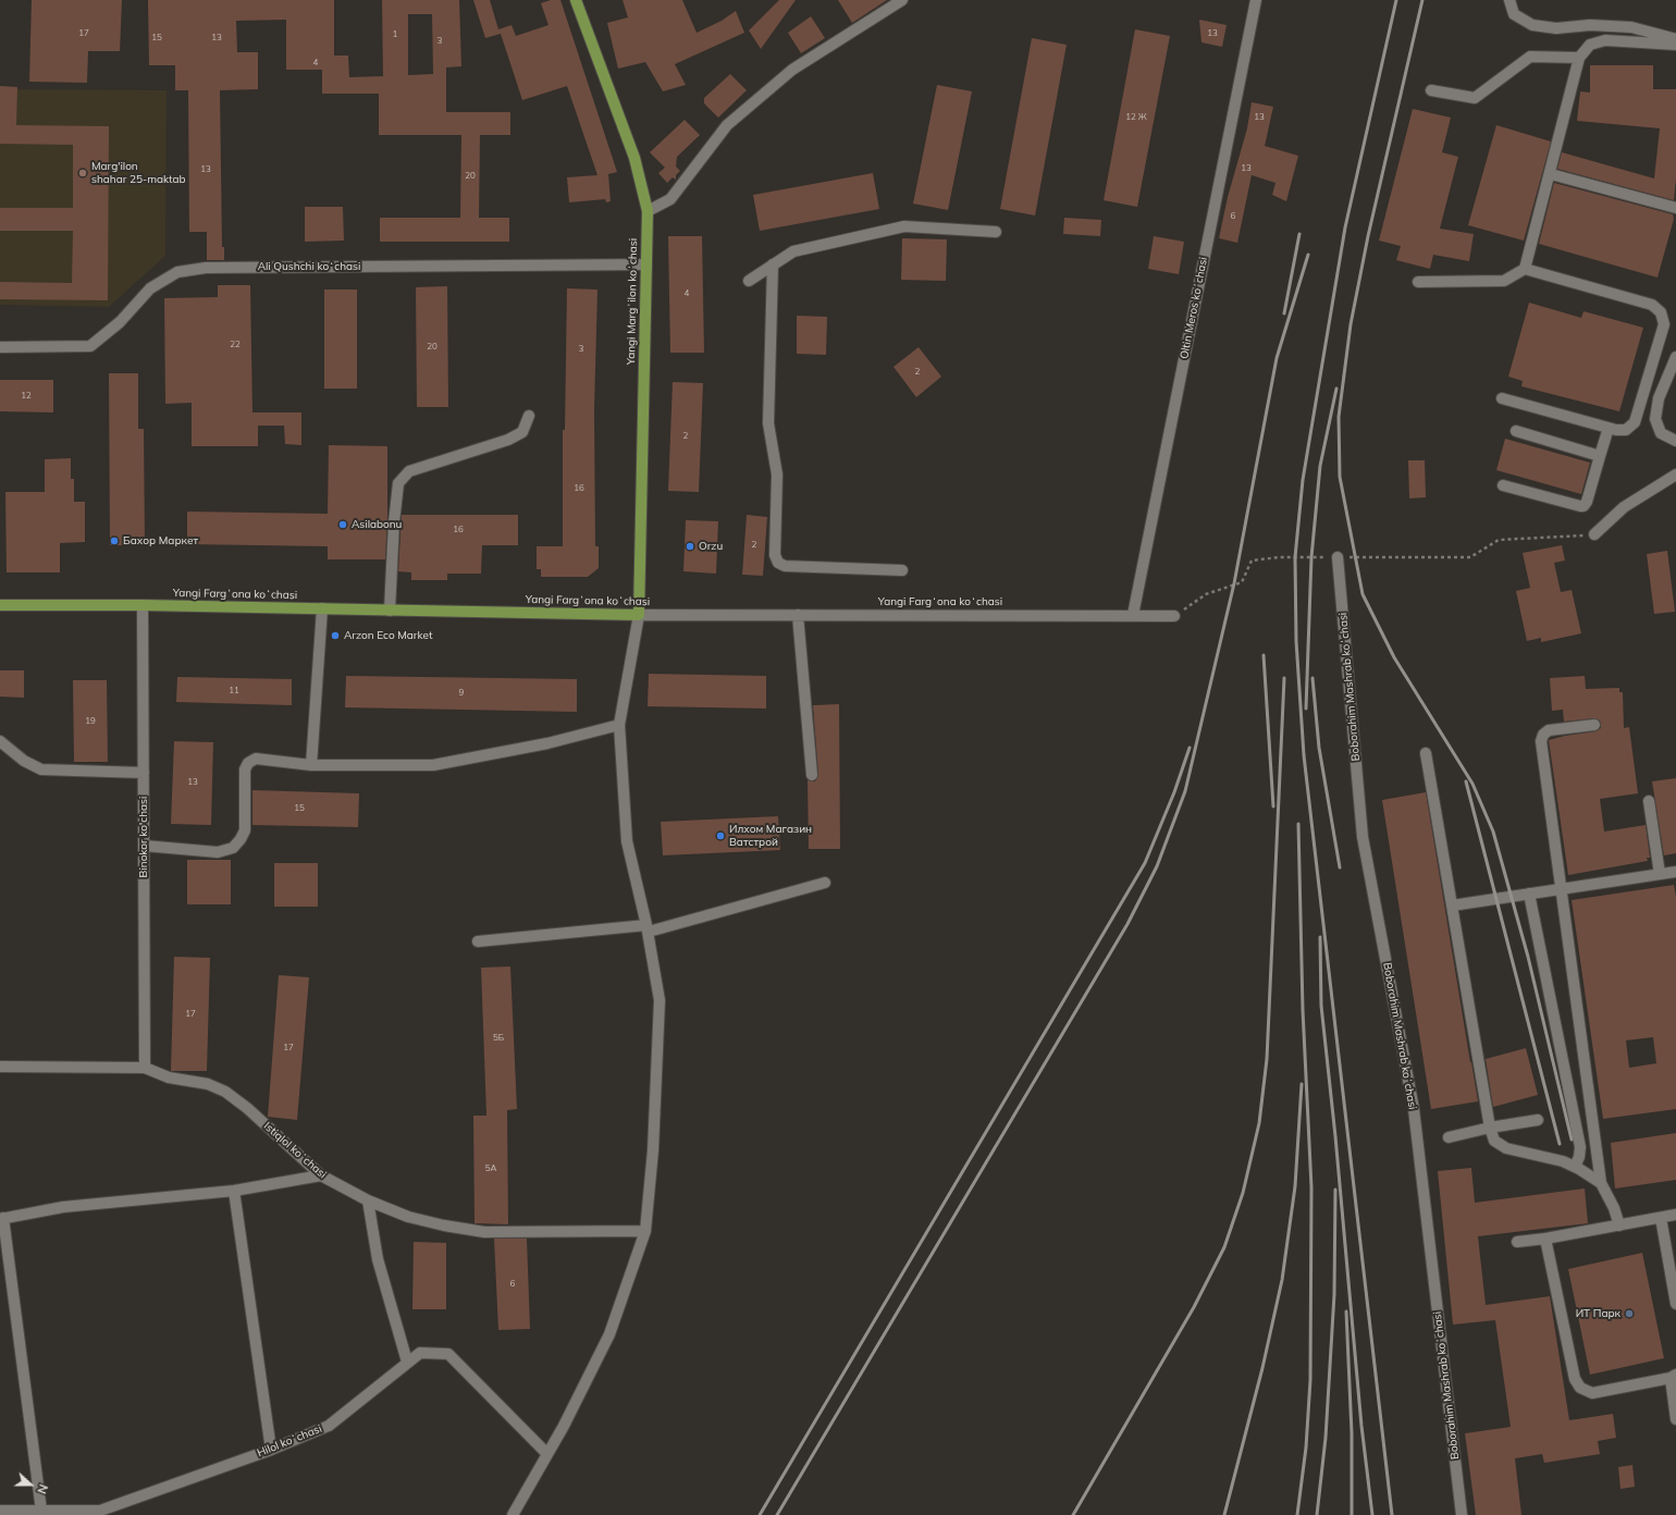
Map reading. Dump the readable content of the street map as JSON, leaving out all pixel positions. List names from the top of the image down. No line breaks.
{"streets":{"main road":["Yangi Margʻilon koʻchasi","Yangi Fargʻona koʻchasi"],"street":["Ali Qushchi koʻchasi","Oltin Meros koʻchasi","Boborahim Mashrab koʻchasi","Binokor ko'chasi","Istiqlol koʻchasi","Hilol koʻchasi"]},"crossings":[["Ali Qushchi koʻchasi","Yangi Margʻilon koʻchasi"],["Yangi Margʻilon koʻchasi","Yangi Fargʻona koʻchasi"],["Oltin Meros koʻchasi","Yangi Fargʻona koʻchasi"],["Yangi Fargʻona koʻchasi","Binokor ko'chasi"],["Binokor ko'chasi","Istiqlol koʻchasi"]],"places":["Marg'ilon shahar 25-maktab","Asilabonu","Бахор Маркет","Orzu","Arzon Eco Market","Илхом Магазин Ватстрой","ИТ Парк"],"house_numbers":["17","13","1","15","13","3","4","12 Ж","13","13","13","20","6","4","22","20","3","2","12","2","16","16","2","11","9","19","13","15","17","5Б","17","5А","6"],"north":"right"}
